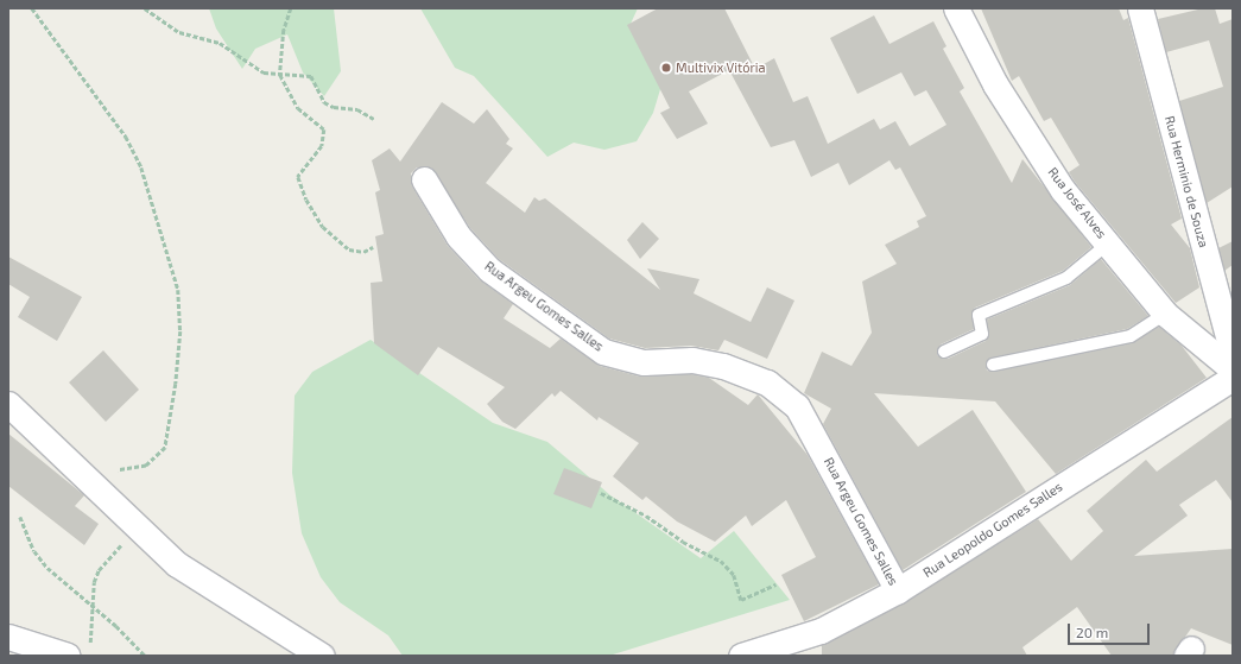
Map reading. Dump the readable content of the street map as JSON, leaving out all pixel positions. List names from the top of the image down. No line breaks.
{"streets":{"street":["Rua Herminio de Souza","Rua José Alves","Rua Argeu Gomes Salles","Rua Leopoldo Gomes Salles"]},"crossings":[["Rua Argeu Gomes Salles","Rua Leopoldo Gomes Salles"]],"places":["Multivix Vitória"],"scale_bar":"20 m"}
